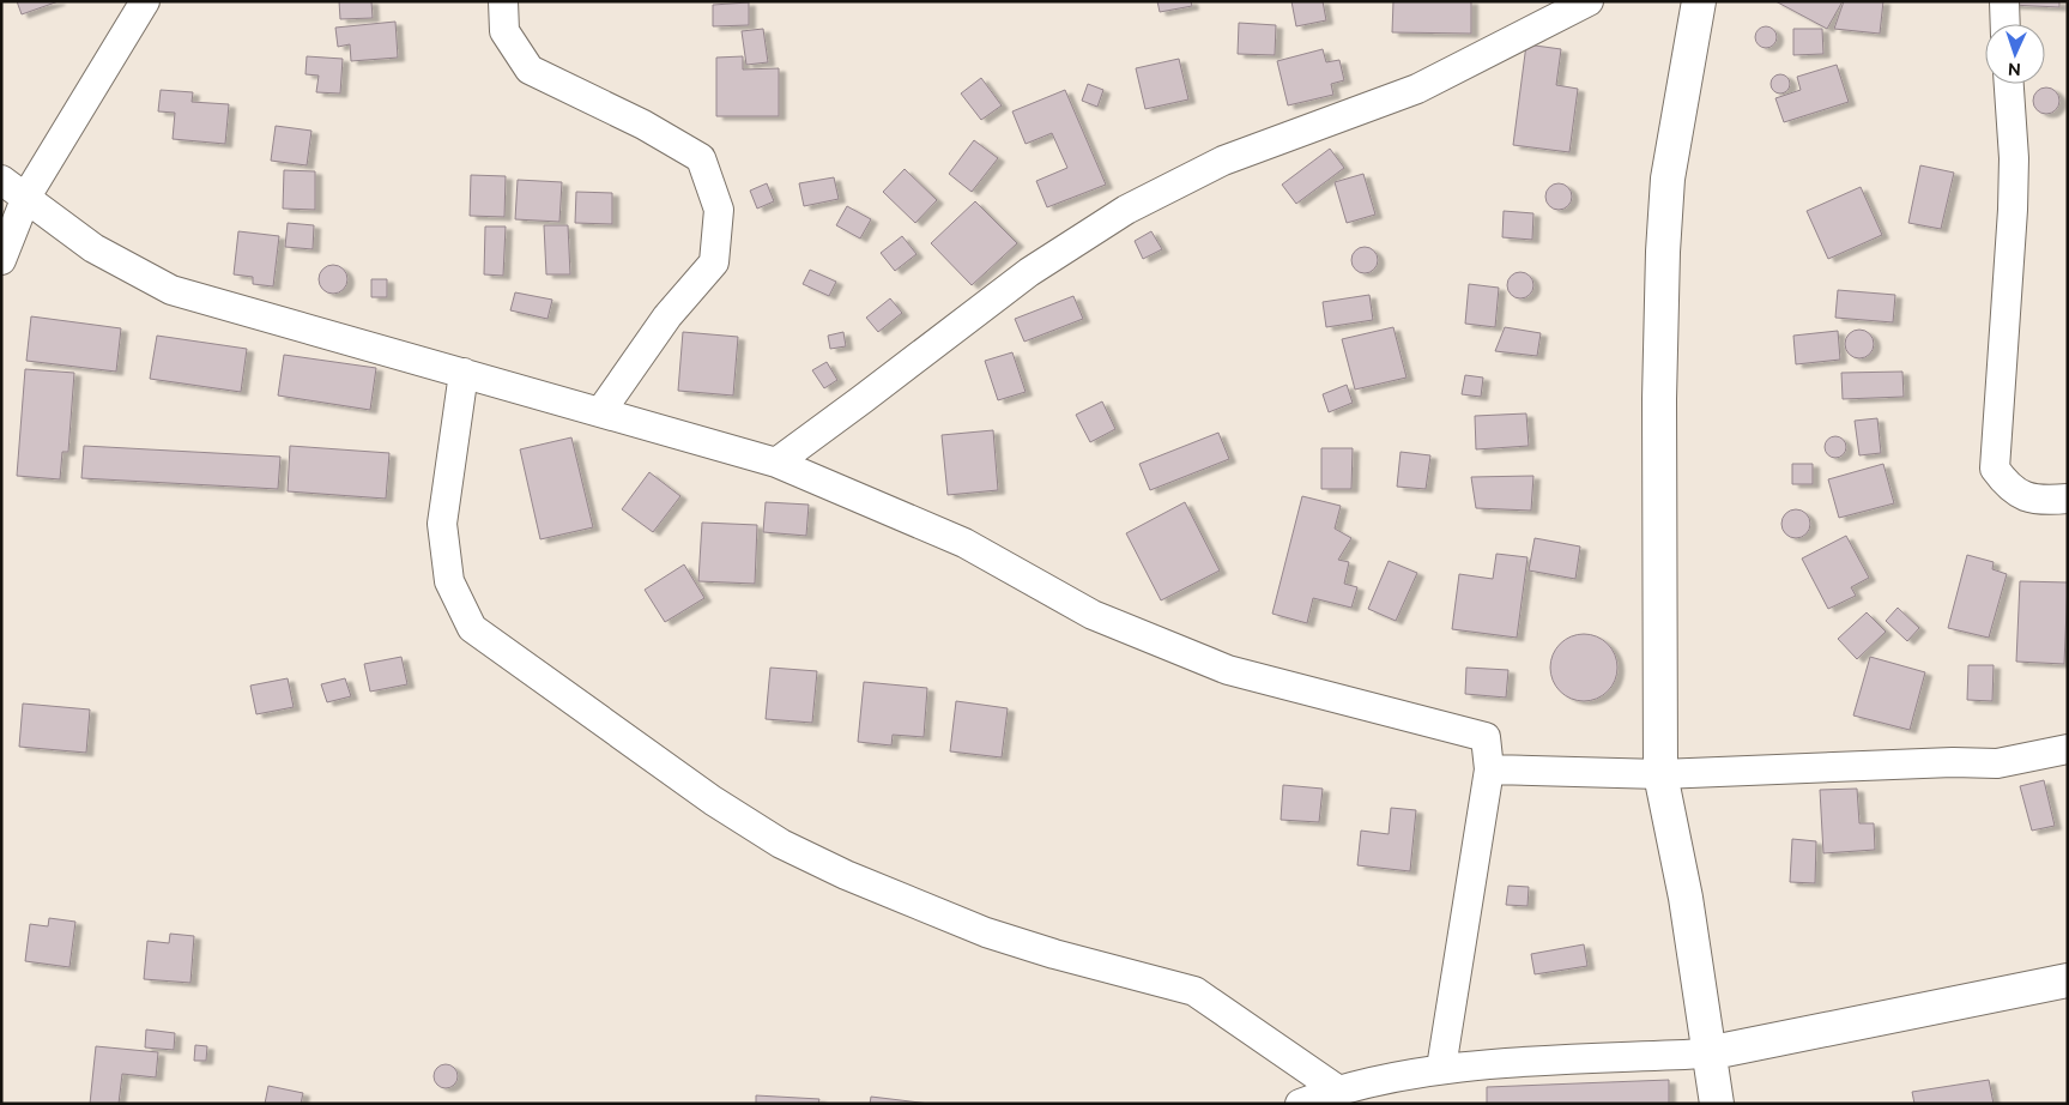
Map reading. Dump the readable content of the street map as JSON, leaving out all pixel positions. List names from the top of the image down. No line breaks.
{"north":"bottom"}
